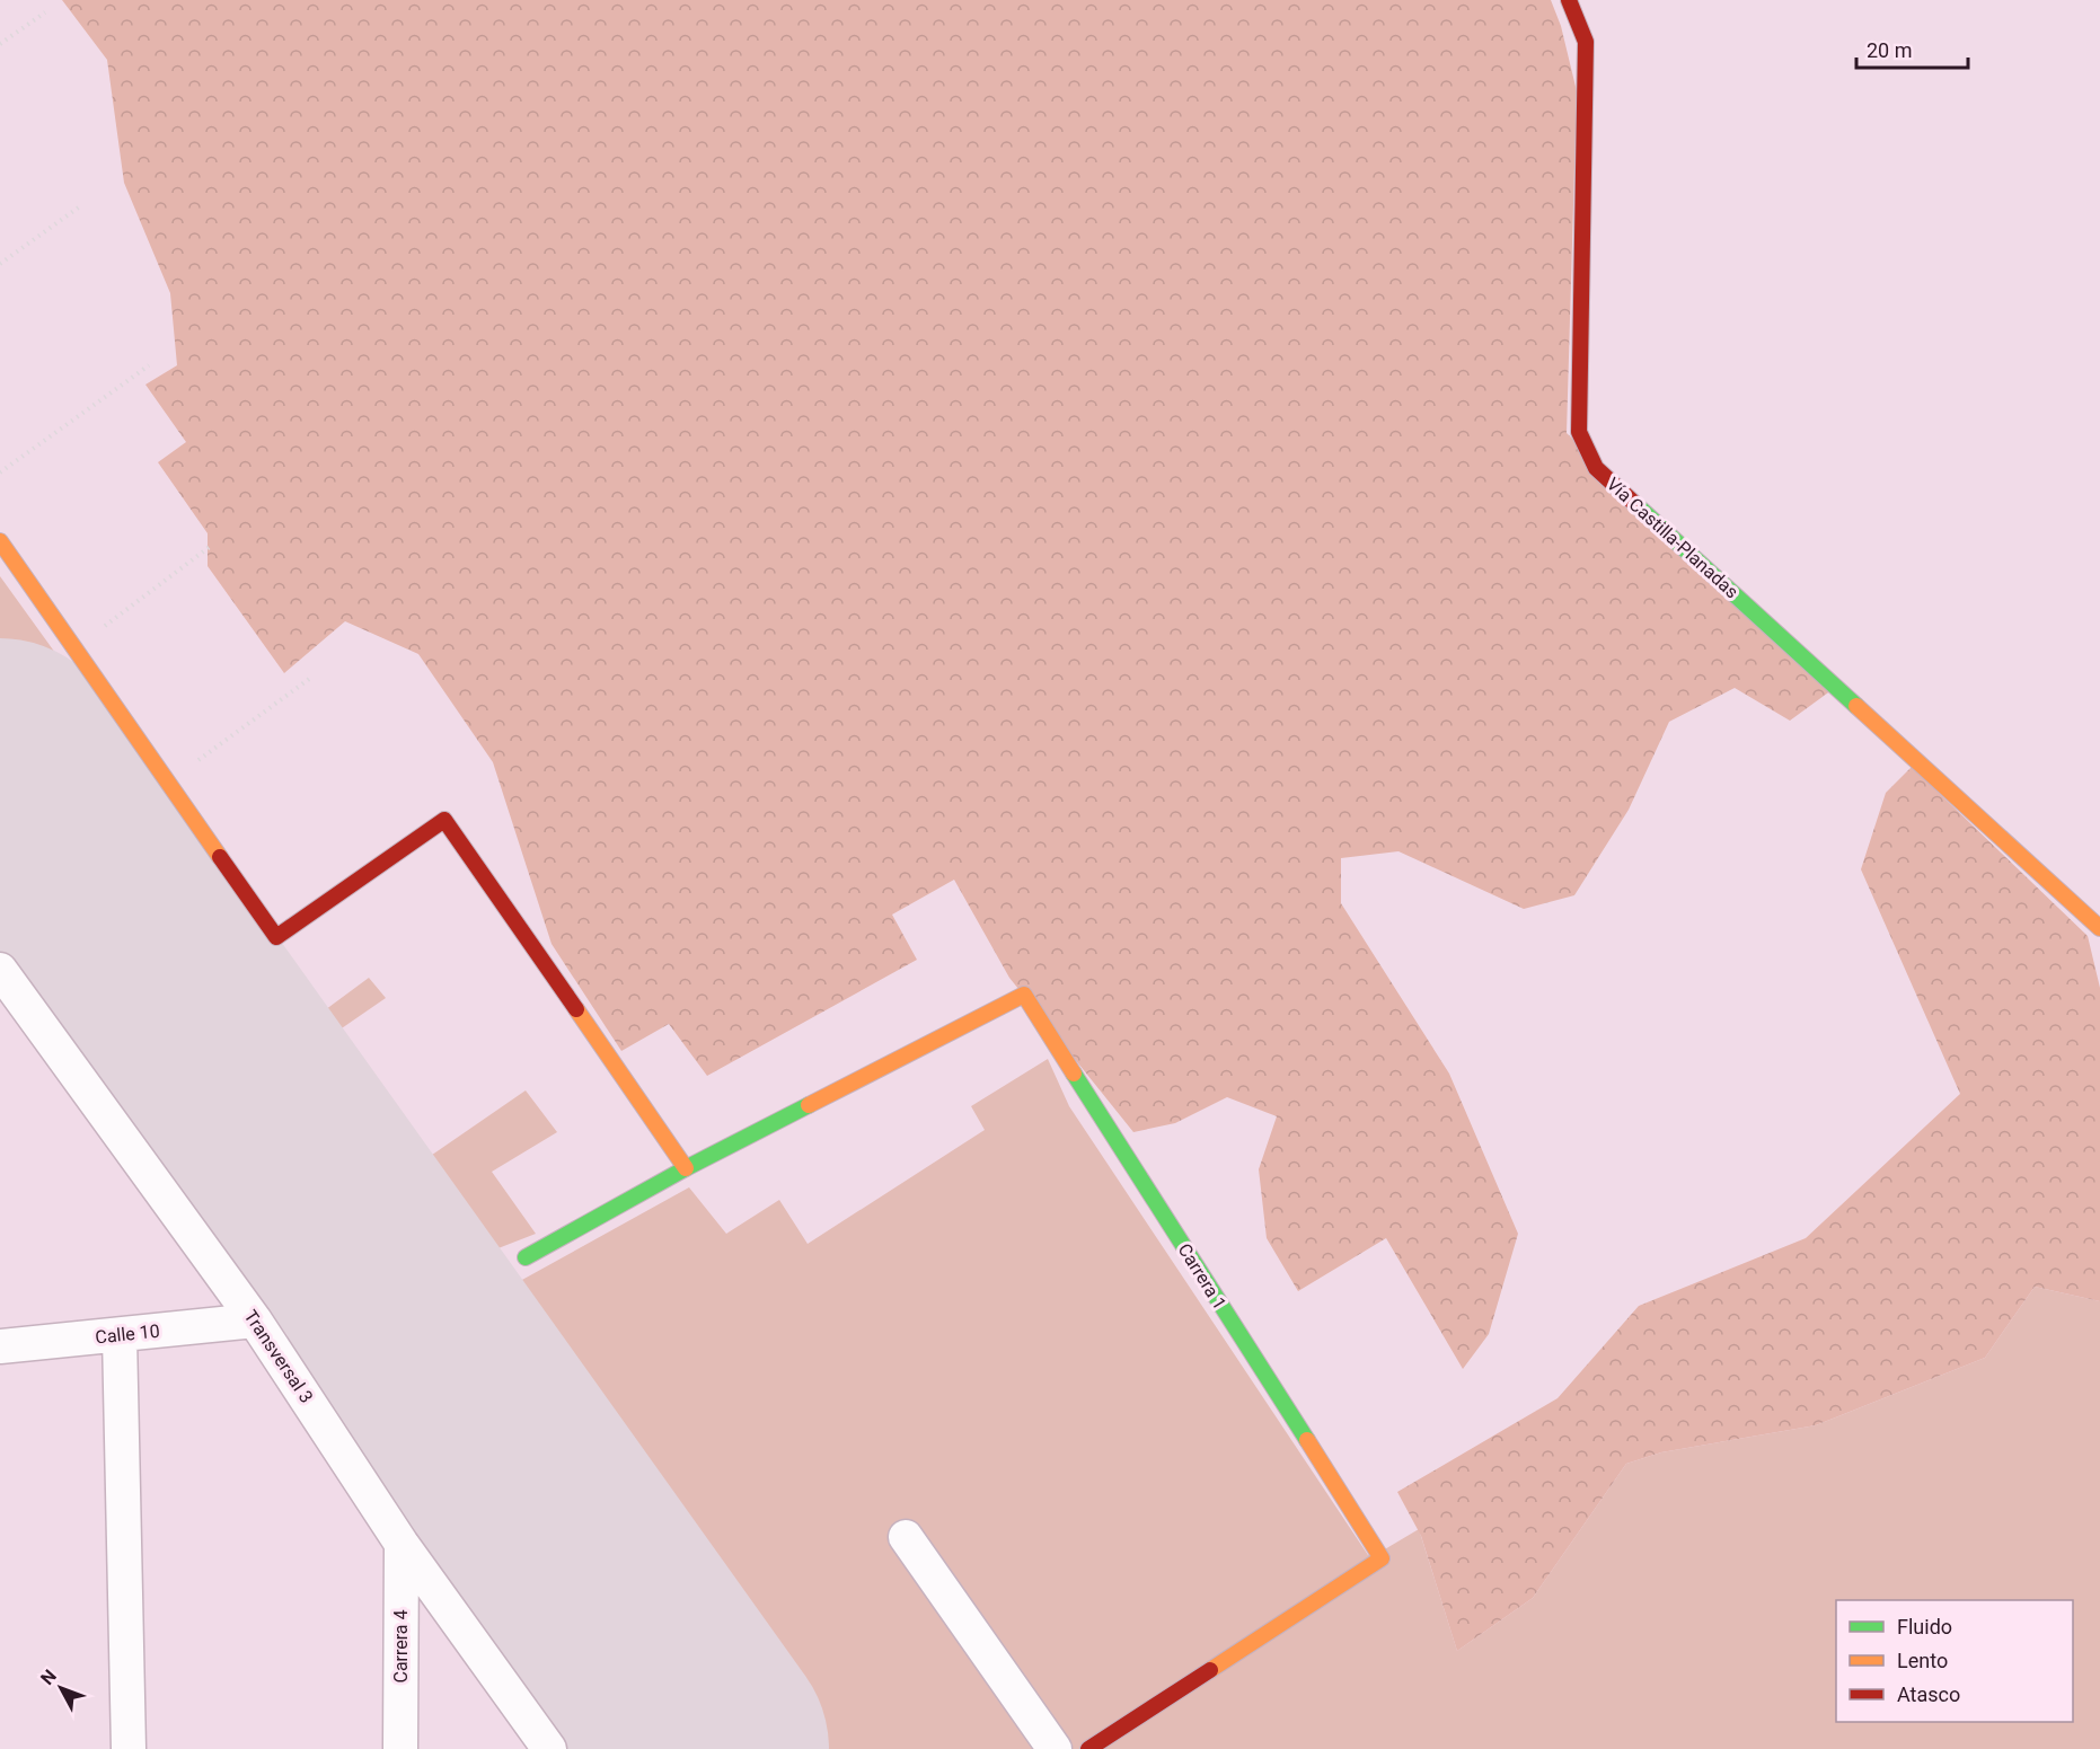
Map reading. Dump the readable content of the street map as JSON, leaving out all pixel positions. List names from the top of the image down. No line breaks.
{"streets":{"street":["Vía Castilla-Planadas","Carrera 1","Calle 10","Transversal 3","Carrera 4"]},"crossings":[["Calle 10","Transversal 3"],["Transversal 3","Carrera 4"]],"legend":["Fluido","Lento","Atasco"],"scale_bar":"20 m","north":"top left"}
